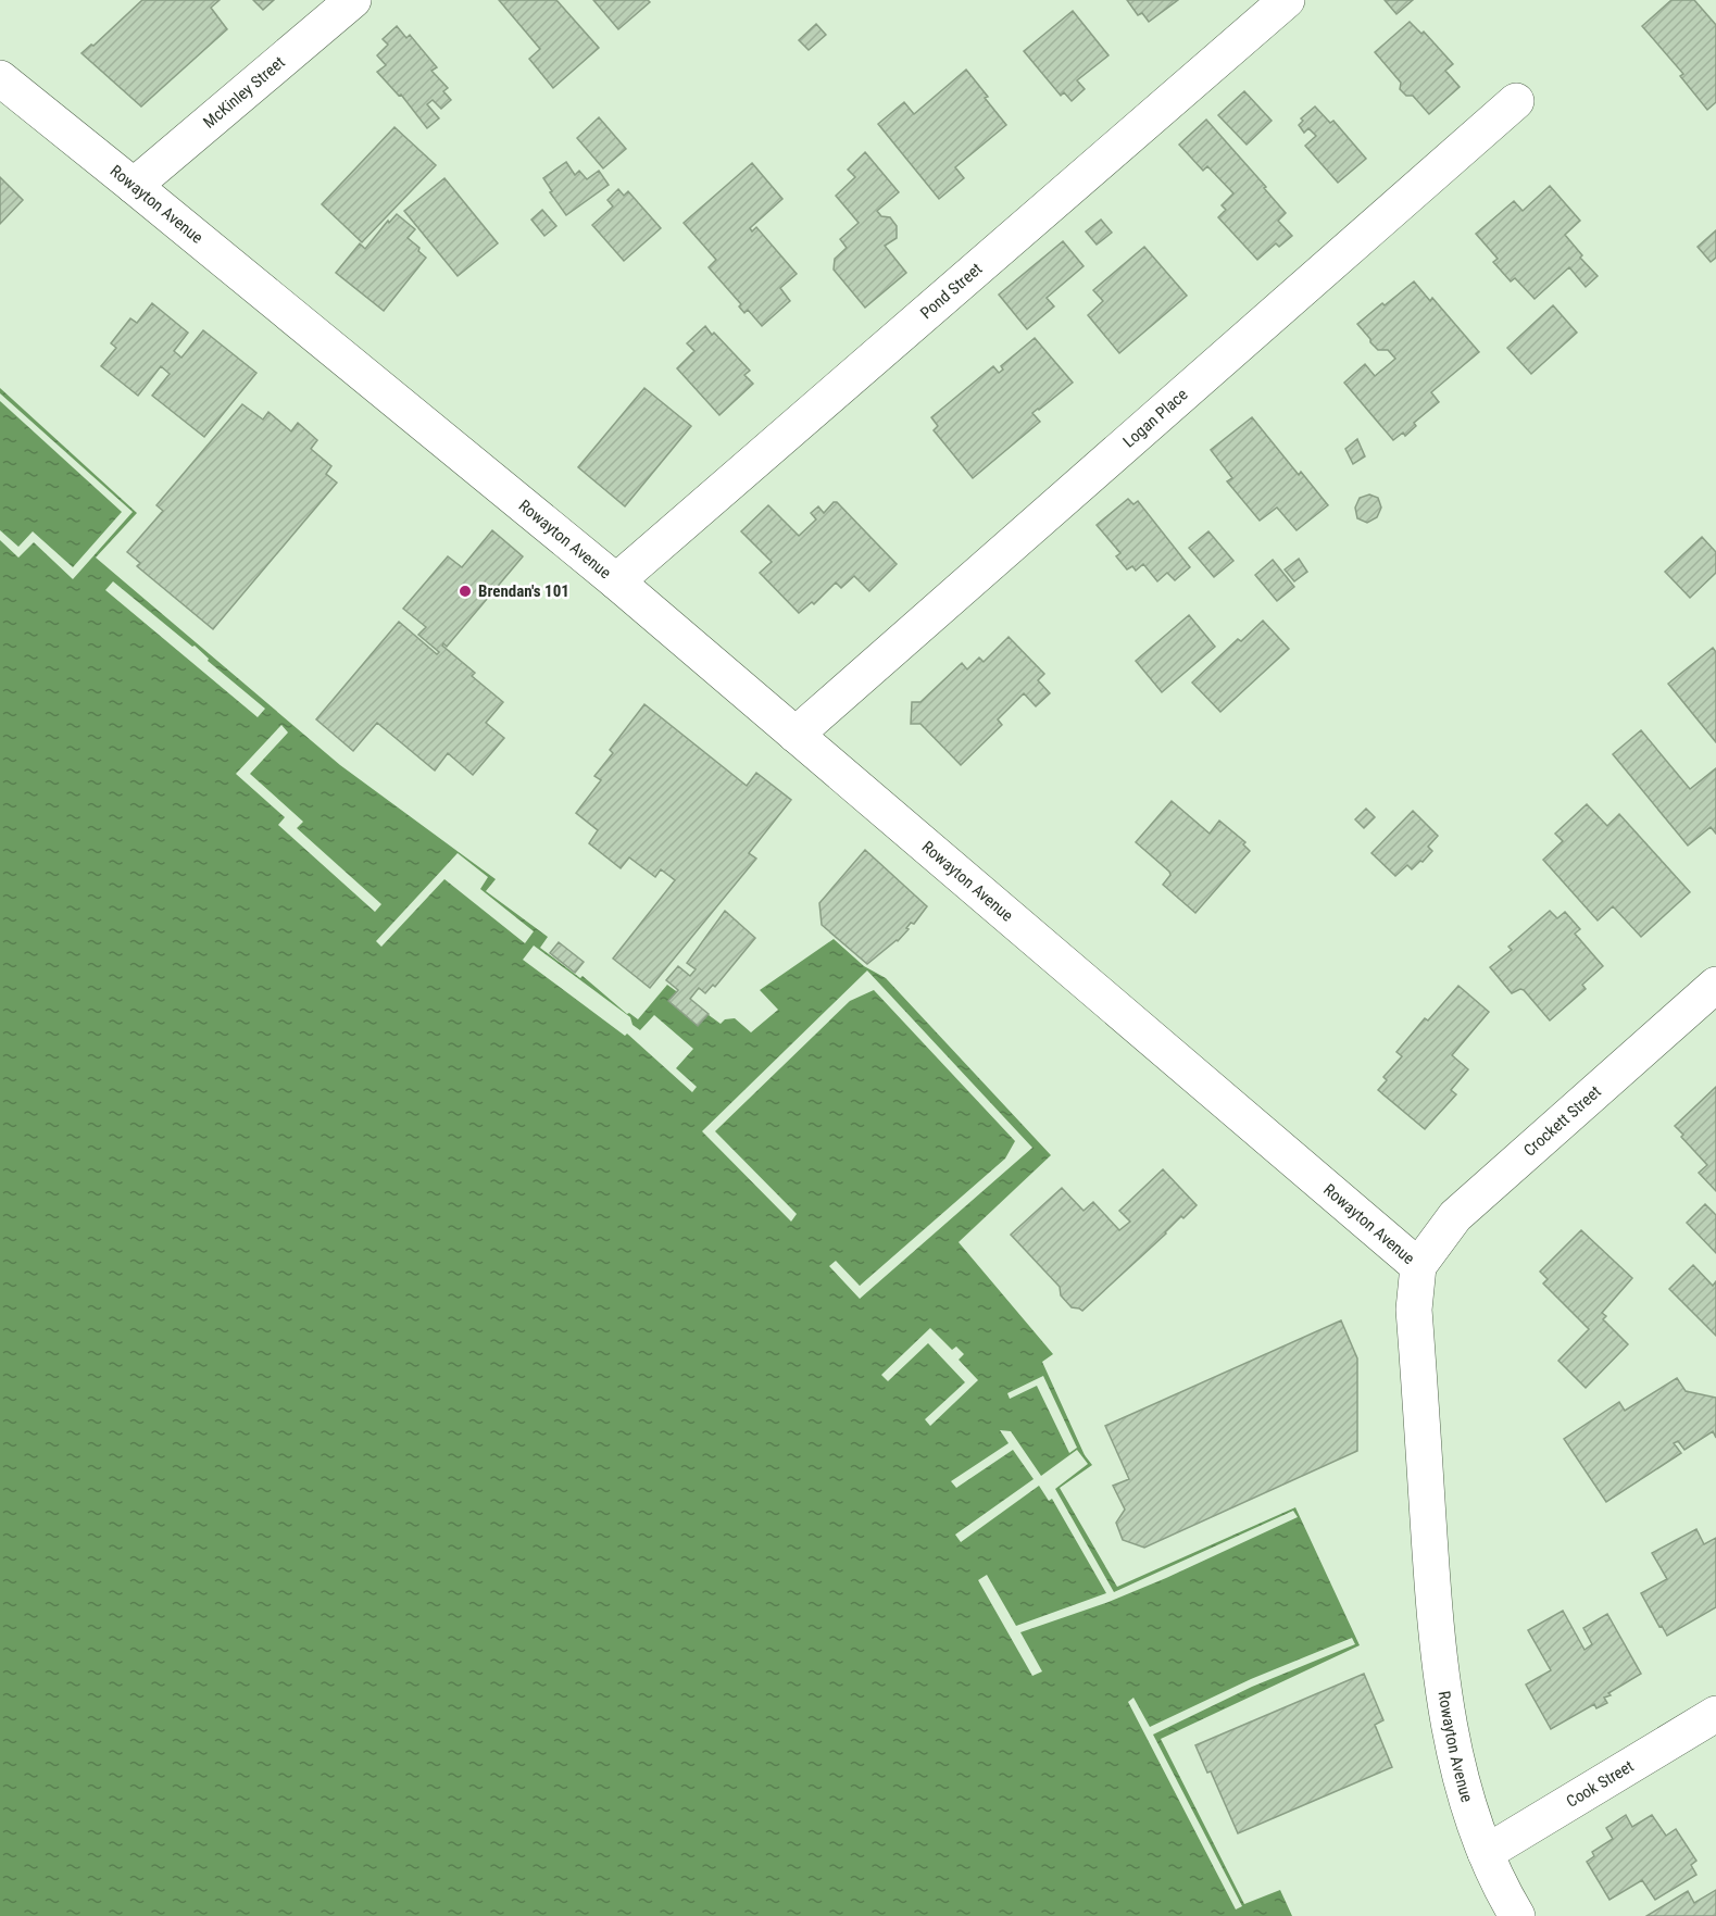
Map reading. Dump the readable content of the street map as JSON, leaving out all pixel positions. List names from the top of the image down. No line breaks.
{"streets":{"street":["McKinley Street","Rowayton Avenue","Pond Street","Logan Place","Crockett Street","Cook Street"]},"crossings":[["McKinley Street","Rowayton Avenue"],["Rowayton Avenue","Pond Street"],["Rowayton Avenue","Logan Place"],["Rowayton Avenue","Crockett Street"],["Rowayton Avenue","Cook Street"]],"places":["Brendan's 101"]}
